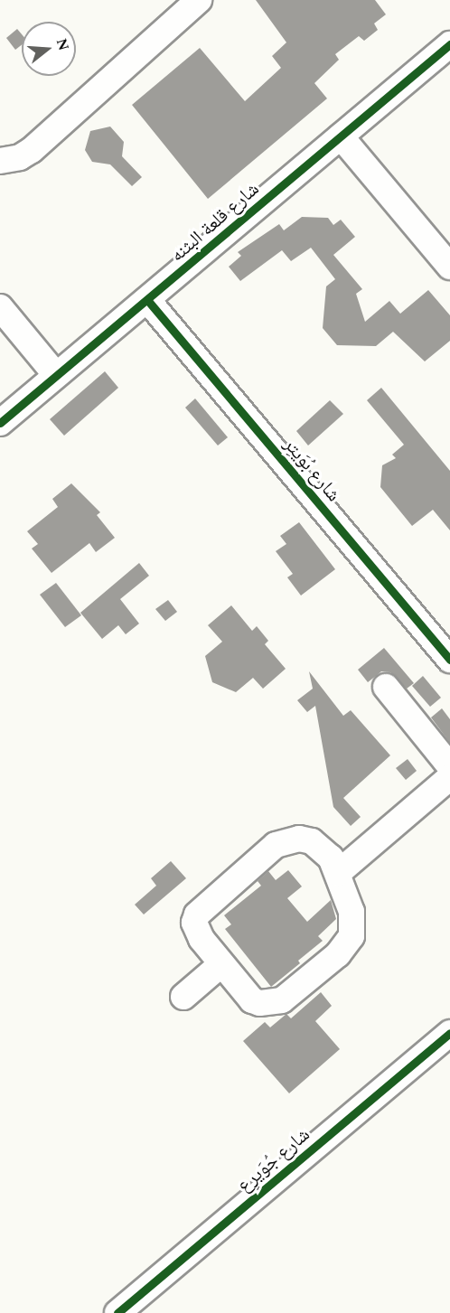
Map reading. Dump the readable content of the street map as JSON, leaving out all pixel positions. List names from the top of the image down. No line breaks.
{"streets":{"street":["شارع قلعة البثنه","شارع بُوَيتِر","شارع جُوَيرِع"]},"crossings":[["شارع قلعة البثنه","شارع بُوَيتِر"]],"north":"right"}
